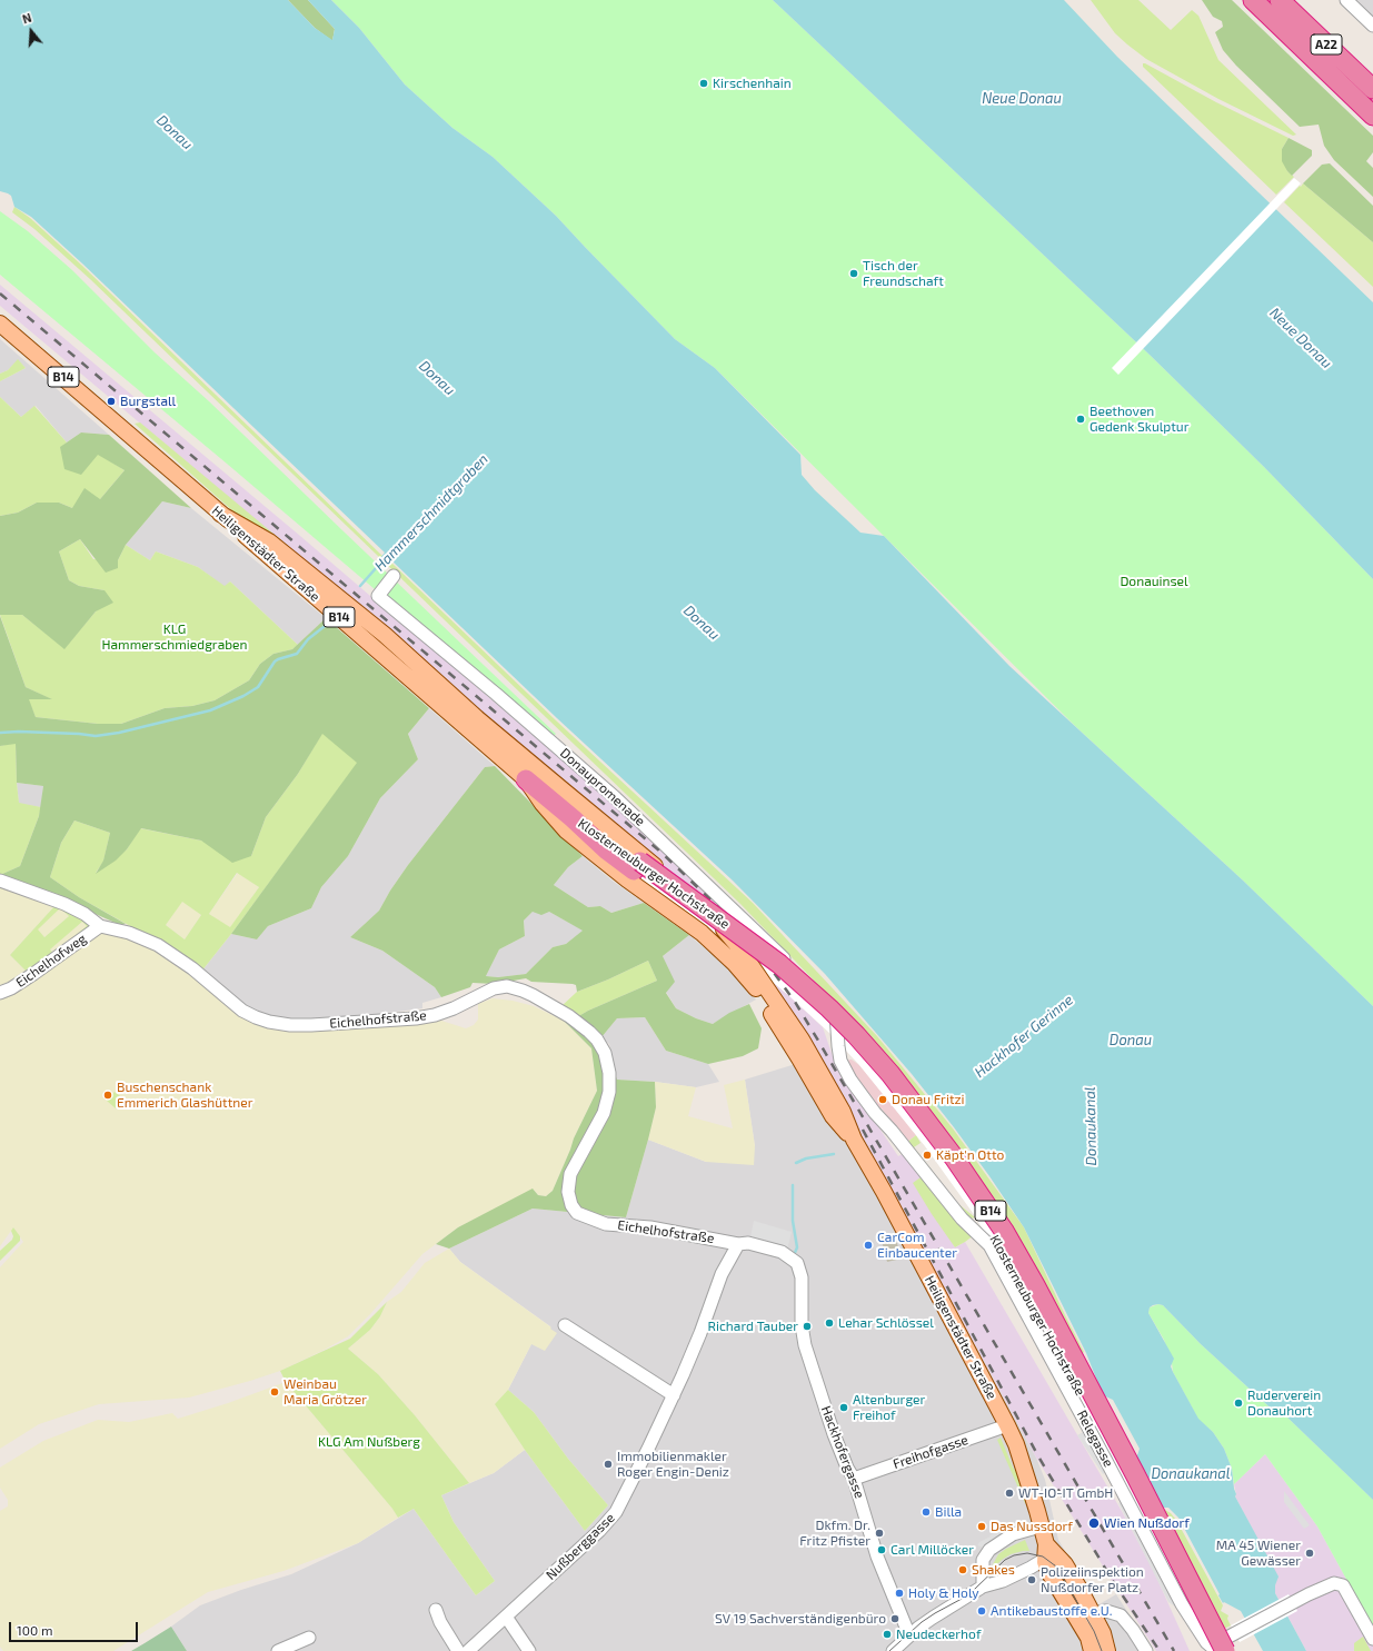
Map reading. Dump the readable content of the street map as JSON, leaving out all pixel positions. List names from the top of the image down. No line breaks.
{"streets":{"highway":["A22","B14","Heiligenstädter Straße","Klosterneuburger Hochstraße"],"street":["Donaupromenade","Eichelhofweg","Eichelhofstraße","Relegasse","Hackhofergasse","Freihofgasse","Nußberggasse"]},"crossings":[["Heiligenstädter Straße","Klosterneuburger Hochstraße"],["Heiligenstädter Straße","Freihofgasse"],["Donaupromenade","Relegasse"],["Klosterneuburger Hochstraße","Relegasse"],["Eichelhofweg","Eichelhofstraße"],["Eichelhofstraße","Hackhofergasse"],["Eichelhofstraße","Nußberggasse"],["Hackhofergasse","Freihofgasse"]],"water":["Neue Donau","Donau","Hammerschmidtgraben","Hackhofer Gerinne","Donaukanal"],"parks":["Donauinsel","KLG Hammerschmiedgraben","KLG Am Nußberg"],"places":["Kirschenhain","Tisch der Freundschaft","Burgstall","Beethoven Gedenk Skulptur","Buschenschank Emmerich Glashüttner","Donau Fritzi","Käpt'n Otto","CarCom Einbaucenter","Lehar Schlössel","Richard Tauber","Weinbau Maria Grötzer","Ruderverein Donauhort","Altenburger Freihof","Immobilienmakler Roger Engin-Deniz","WT-IO-IT GmbH","Billa","Wien Nußdorf","Das Nussdorf","Dkfm. Dr. Fritz Pfister","Carl Millöcker","MA 45 Wiener Gewässer","Shakes","Polizeiinspektion Nußdorfer Platz","Holy & Holy","Antikebaustoffe e.U.","SV 19 Sachverständigenbüro","Neudeckerhof"],"scale_bar":"100 m","north":"top"}
